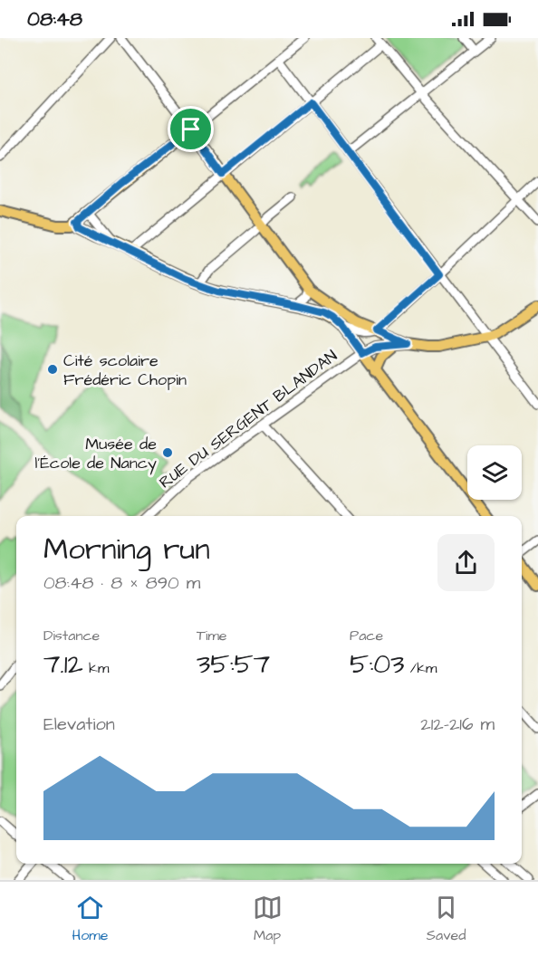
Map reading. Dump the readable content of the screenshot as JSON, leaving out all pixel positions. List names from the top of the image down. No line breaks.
{"streets":{"street":["RUE DU SERGENT BLANDAN"]},"places":["Cité scolaire Frédéric Chopin","Musée de l'École de Nancy"],"page":{"status":"08:48","heading":["Morning run","08:48 · 8 × 890 m"],"stats":[["Distance","7.12 km"],["Time","35:57"],["Pace","5:03 /km"]],"chart":["Elevation","212–216 m"],"tabs":["Home","Map","Saved"]}}
